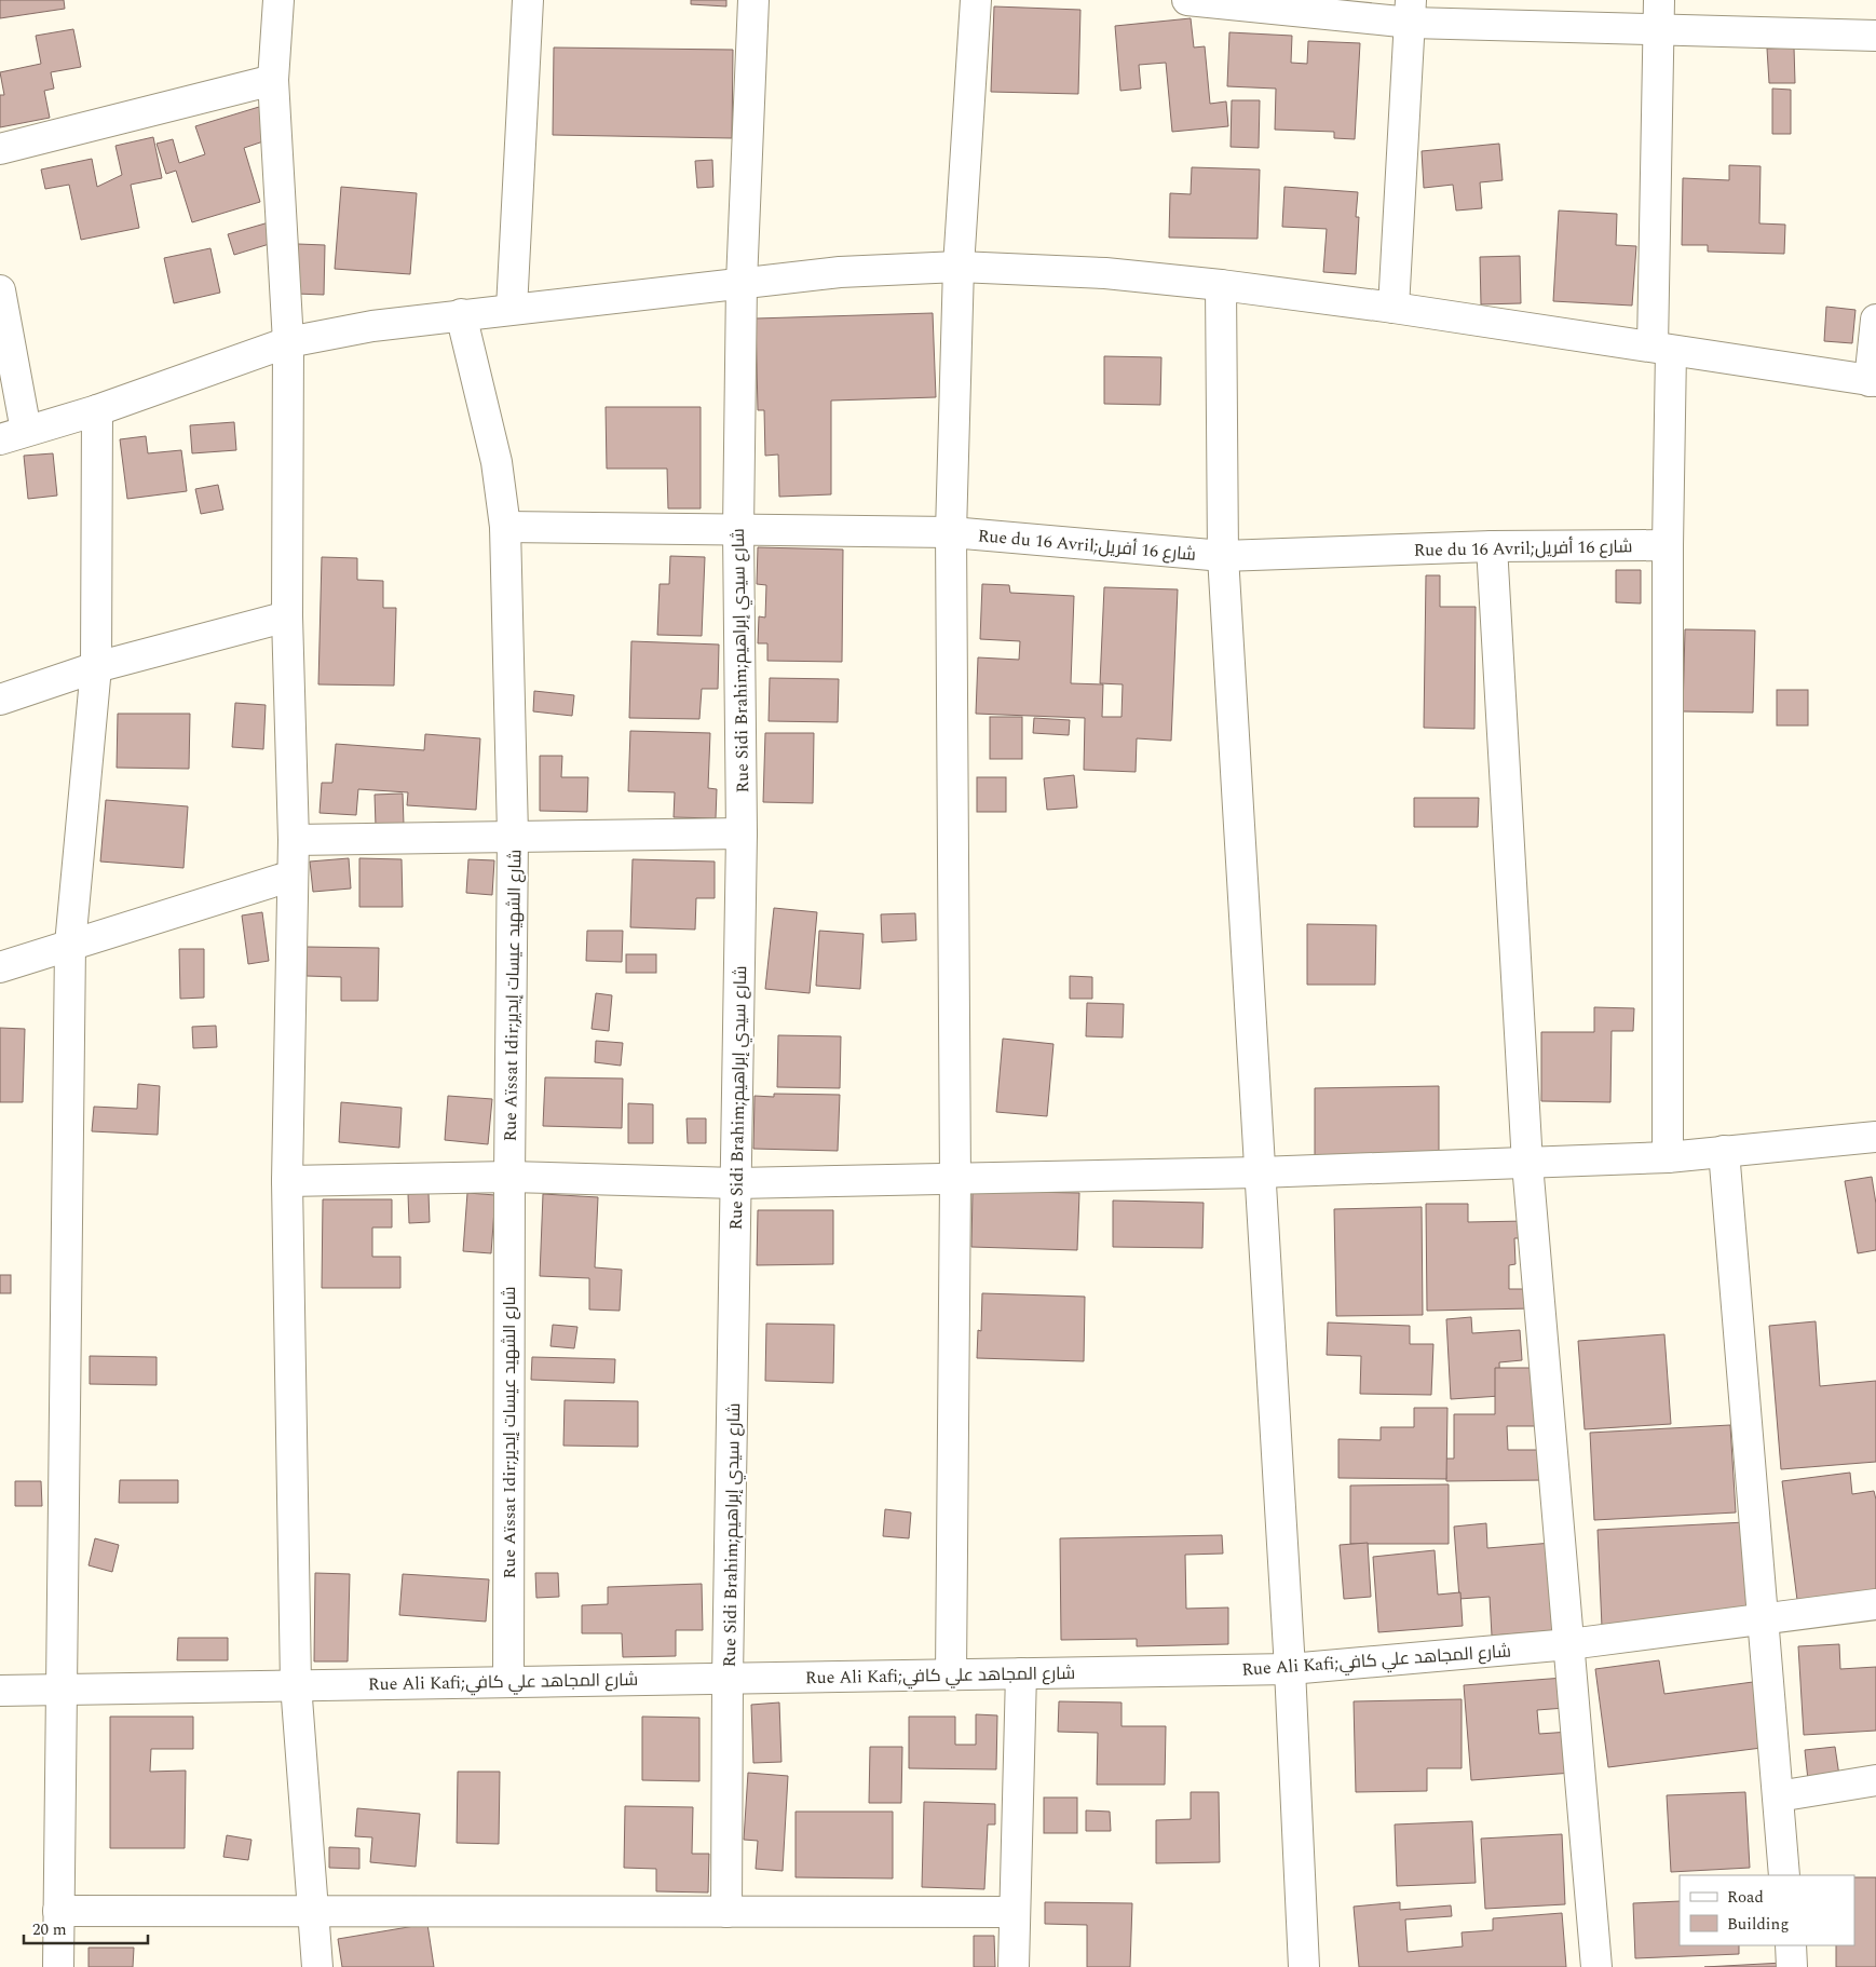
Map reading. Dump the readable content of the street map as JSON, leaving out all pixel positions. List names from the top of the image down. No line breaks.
{"streets":{"street":["Rue du 16 Avril;شارع 16 أفريل","Rue Sidi Brahim;شارع سيدي إبراهيم","Rue Aïssat Idir;شارع الشهيد عيسات إيدير","Rue Ali Kafi;شارع المجاهد علي كافي"]},"crossings":[["Rue du 16 Avril;شارع 16 أفريل","Rue Sidi Brahim;شارع سيدي إبراهيم"],["Rue du 16 Avril;شارع 16 أفريل","Rue Aïssat Idir;شارع الشهيد عيسات إيدير"],["Rue Sidi Brahim;شارع سيدي إبراهيم","Rue Ali Kafi;شارع المجاهد علي كافي"],["Rue Aïssat Idir;شارع الشهيد عيسات إيدير","Rue Ali Kafi;شارع المجاهد علي كافي"]],"legend":["Road","Building"],"scale_bar":"20 m"}
